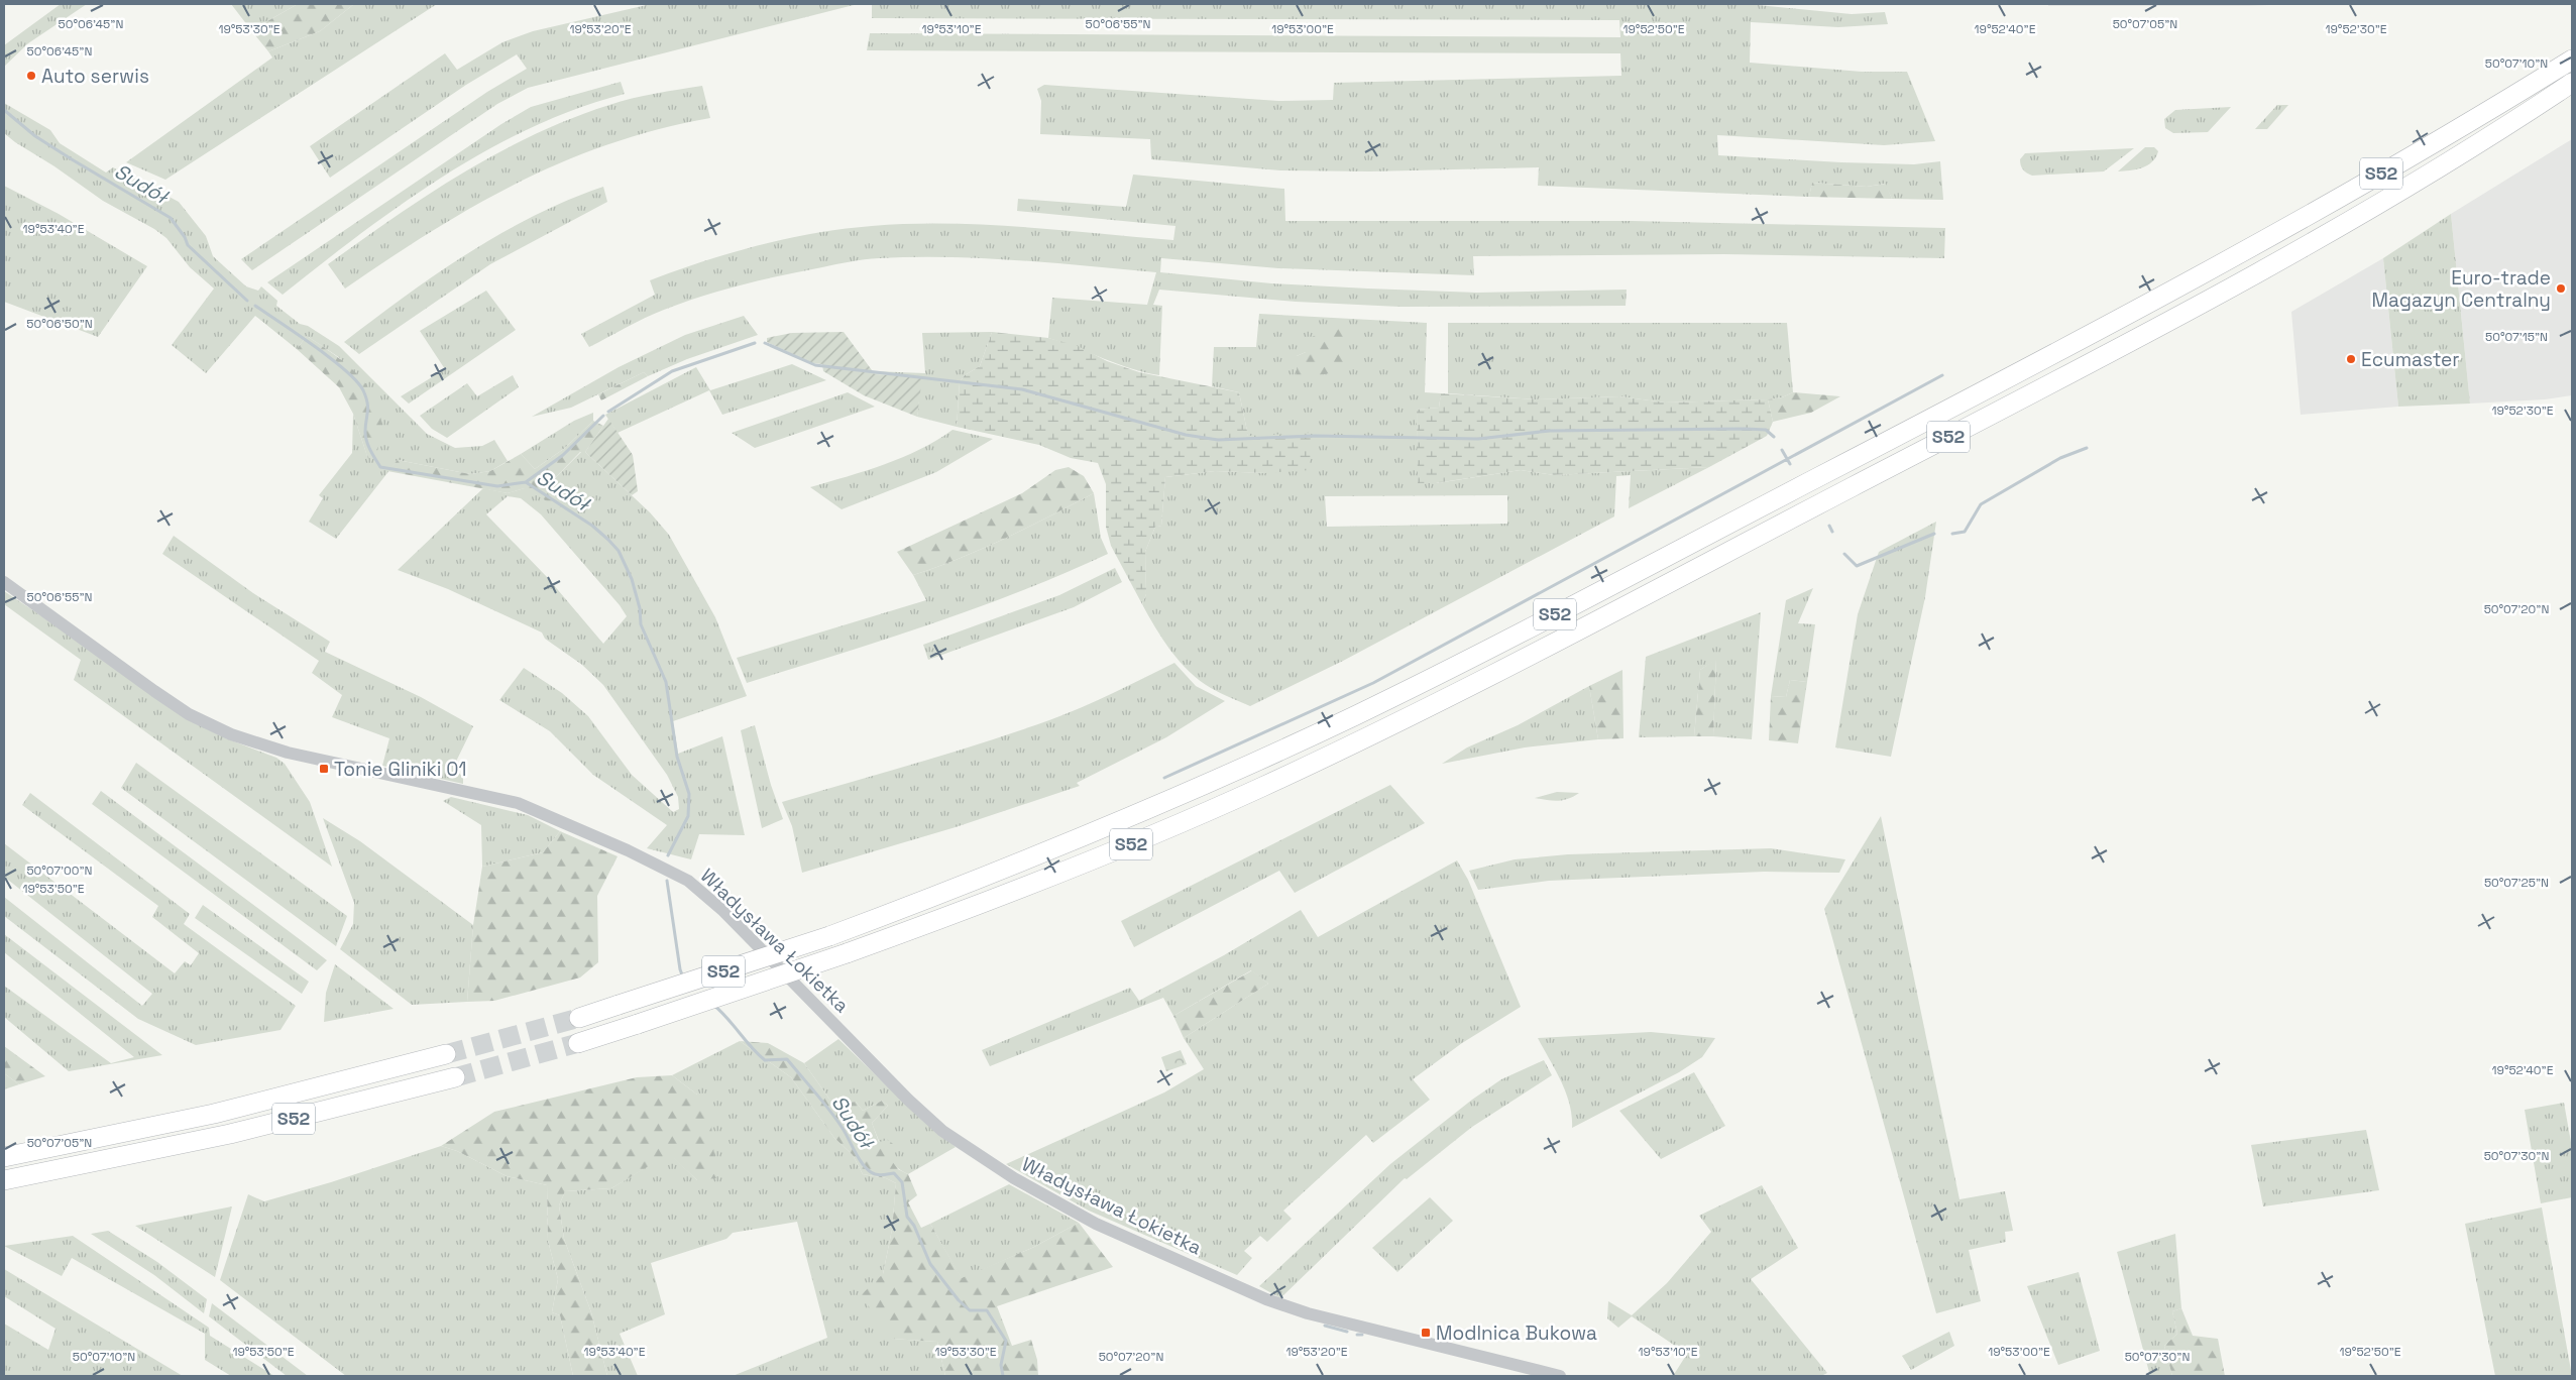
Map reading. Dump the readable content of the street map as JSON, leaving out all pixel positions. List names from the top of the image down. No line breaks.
{"streets":{"highway":["S52"],"street":["Władysława Łokietka"]},"water":["Sudół"],"places":{"other":["Auto serwis","Euro-trade Magazyn Centralny","Ecumaster"],"transit":["Tonie Gliniki 01","Modlnica Bukowa"]},"coordinates":["50°06'45\"N","50°06'55\"N","50°07'05\"N","19°53'10\"E","19°53'00\"E","19°52'50\"E","19°52'40\"E","19°52'30\"E","19°53'30\"E","19°53'20\"E","50°07'10\"N","19°53'40\"E","50°06'50\"N","50°07'15\"N","50°07'20\"N","50°07'00\"N","50°07'25\"N","19°53'50\"E","50°07'30\"N"]}
